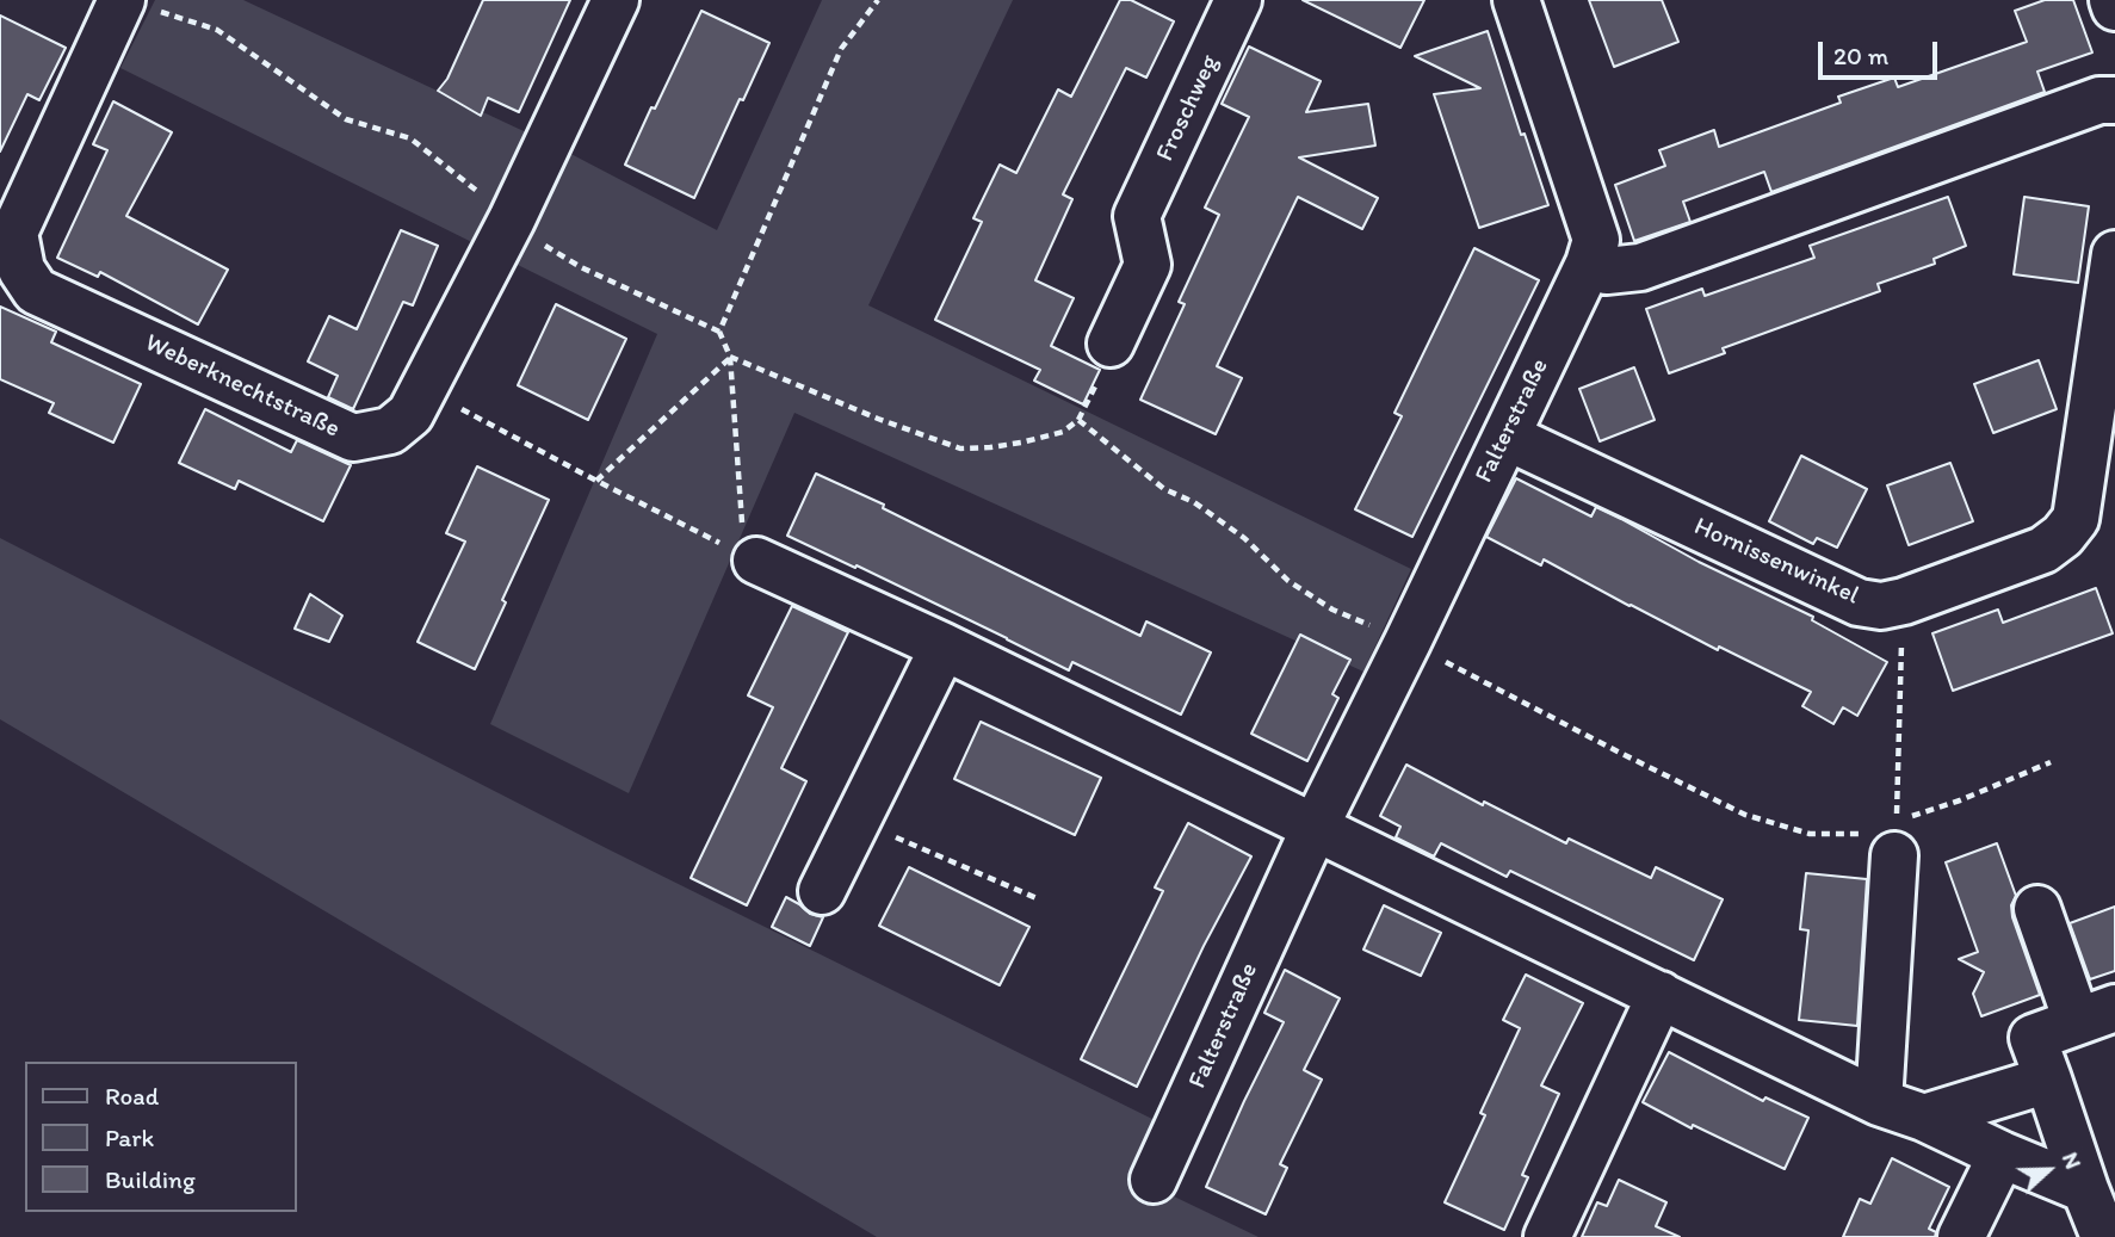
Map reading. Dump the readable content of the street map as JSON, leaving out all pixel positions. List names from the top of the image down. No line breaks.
{"streets":{"street":["Froschweg","Weberknechtstraße","Falterstraße","Hornissenwinkel"]},"crossings":[["Falterstraße","Hornissenwinkel"]],"legend":["Road","Park","Building"],"scale_bar":"20 m","north":"right"}
